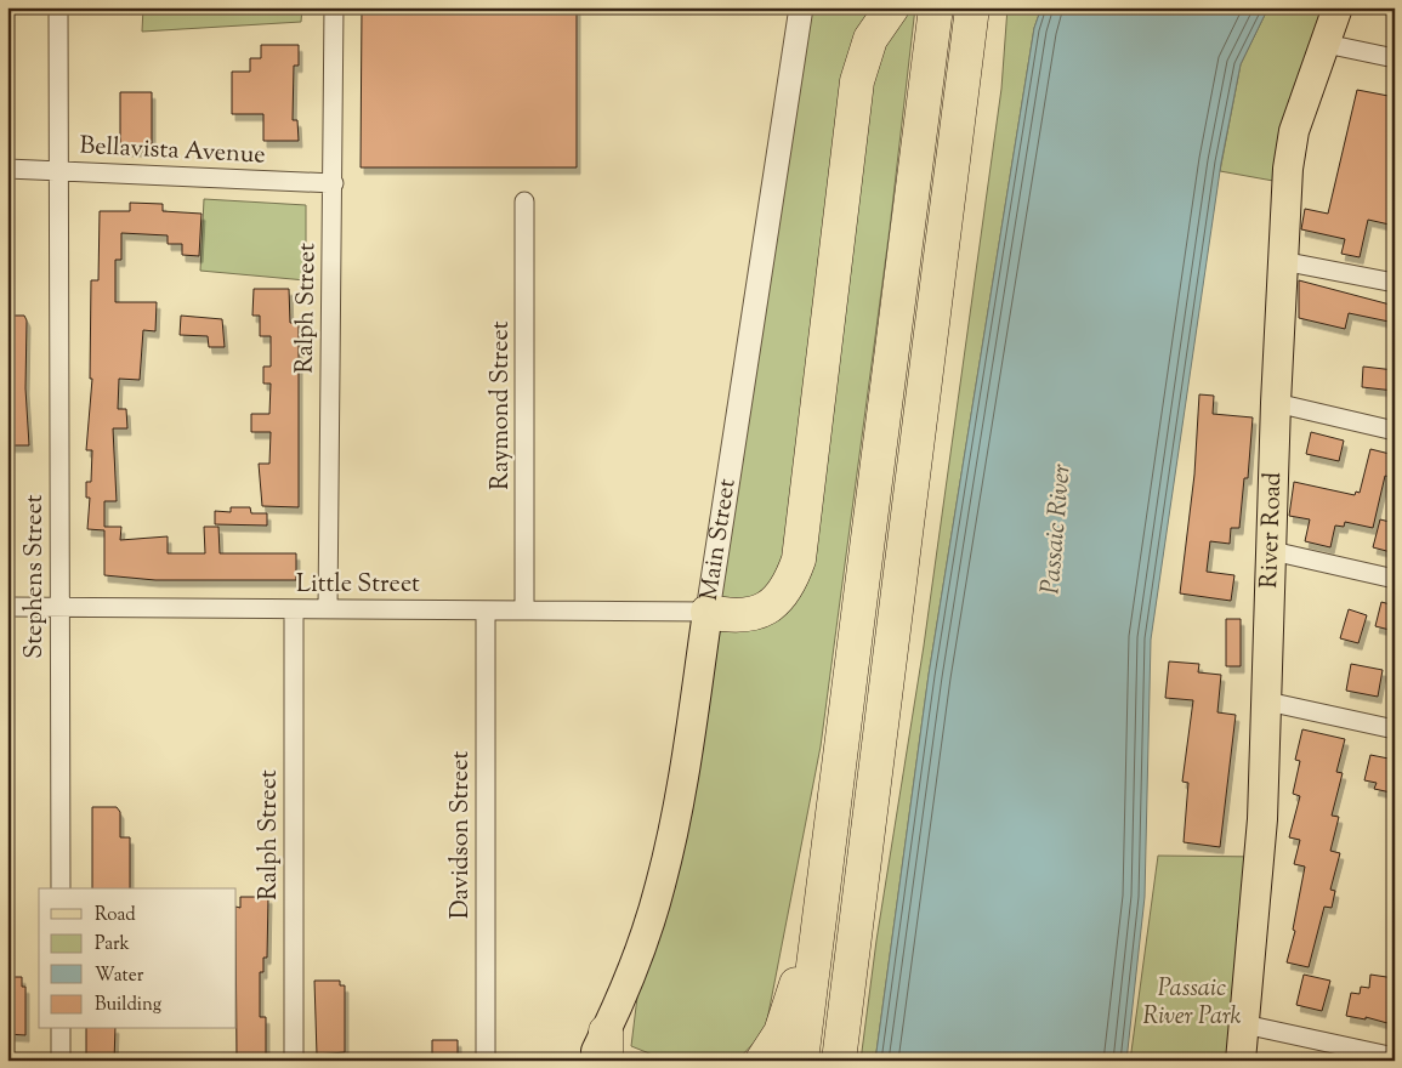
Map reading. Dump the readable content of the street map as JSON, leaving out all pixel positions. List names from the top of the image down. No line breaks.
{"streets":{"main road":["River Road","Main Street"],"street":["Bellavista Avenue","Ralph Street","Raymond Street","Stephens Street","Little Street","Davidson Street"]},"crossings":[["Bellavista Avenue","Ralph Street"],["Bellavista Avenue","Stephens Street"],["Ralph Street","Little Street"],["Raymond Street","Little Street"],["Main Street","Little Street"],["Stephens Street","Little Street"],["Little Street","Davidson Street"]],"water":["Passaic River"],"parks":["Passaic River Park"],"legend":["Road","Park","Water","Building"]}
